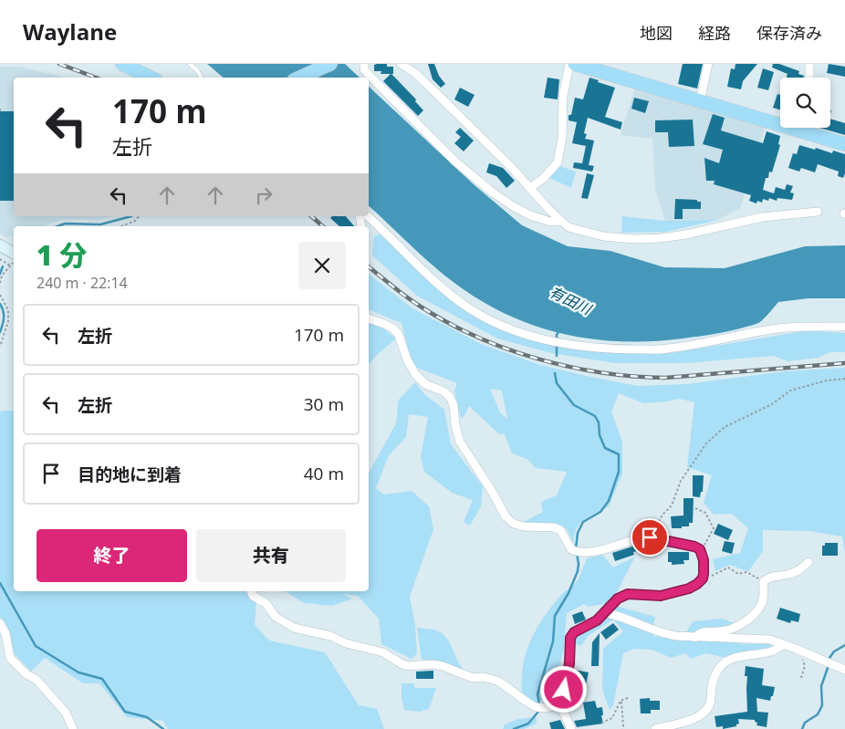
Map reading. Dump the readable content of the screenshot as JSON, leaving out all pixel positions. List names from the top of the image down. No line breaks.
{"water":["有田川"],"page":{"header":"Waylane","nav":["地図","経路","保存済み"],"turn":["170 m","左折"],"heading":["1 分","240 m · 22:14"],"list":[{"name":"左折","value":"170 m"},{"name":"左折","value":"30 m"},{"name":"目的地に到着","value":"40 m"}],"buttons":["終了","共有"]}}
